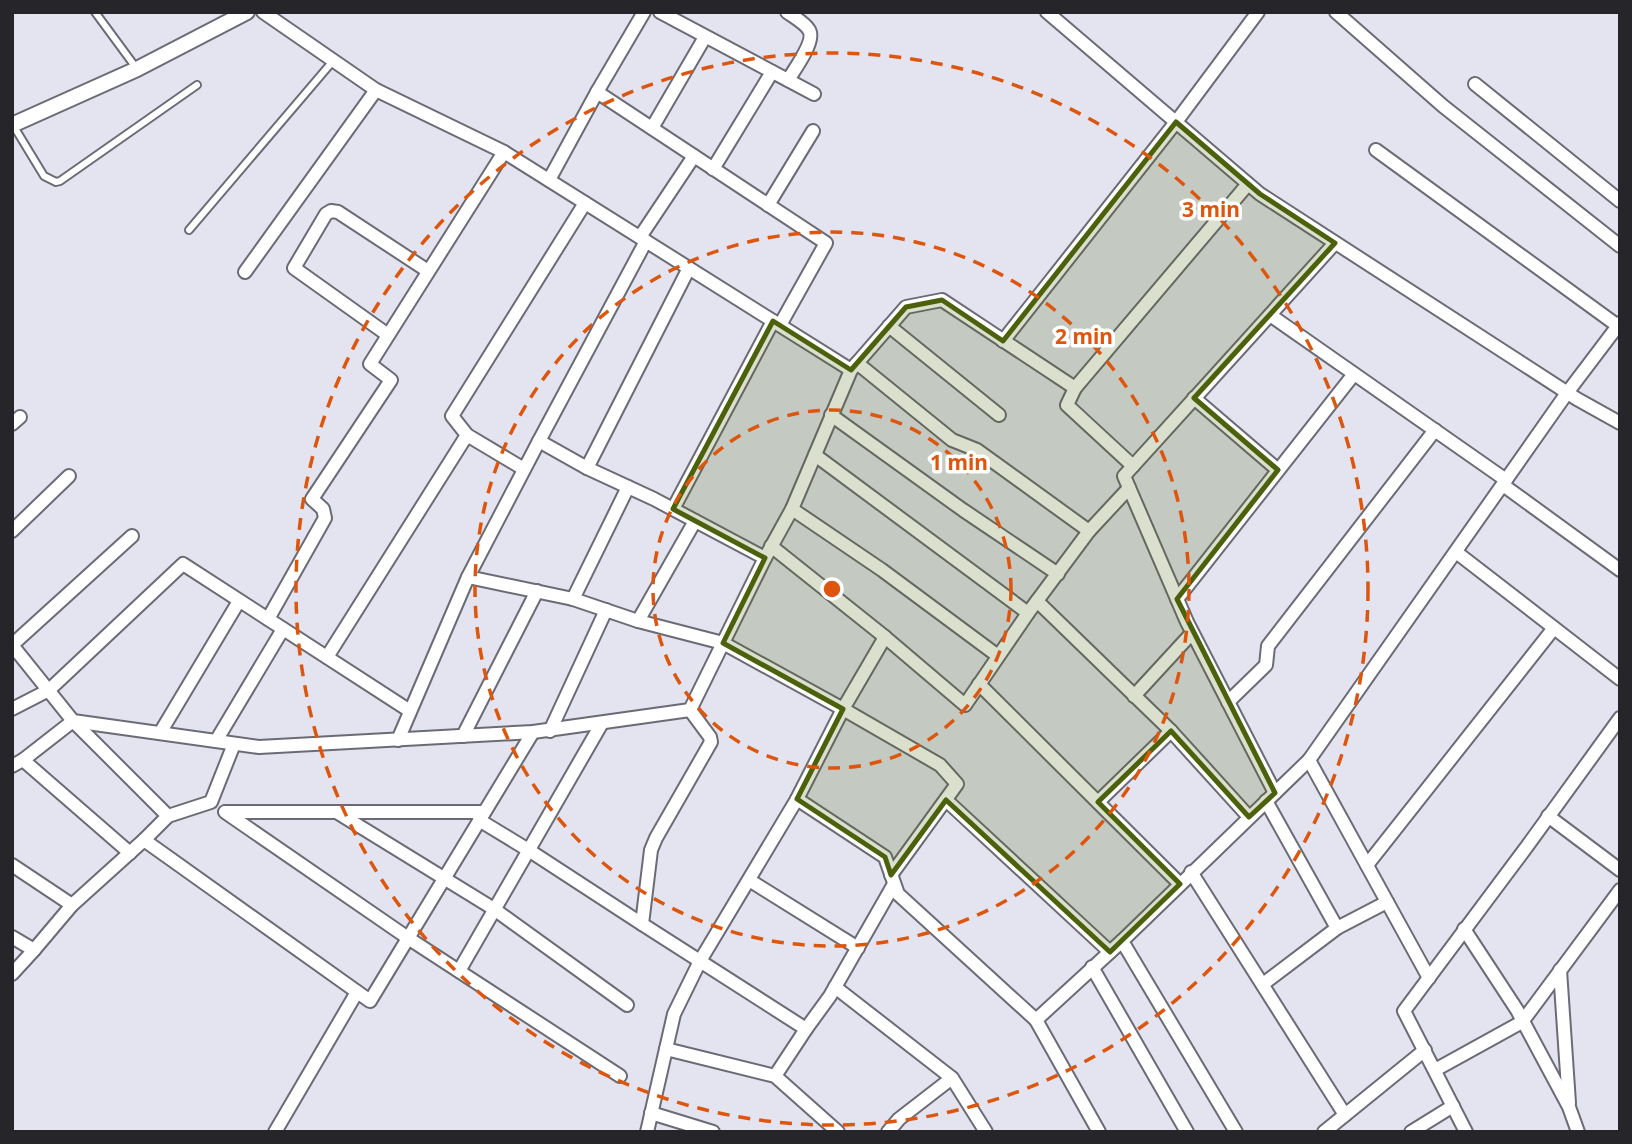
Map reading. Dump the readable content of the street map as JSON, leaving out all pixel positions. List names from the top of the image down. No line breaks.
{"rings":["3 min","2 min","1 min"]}
